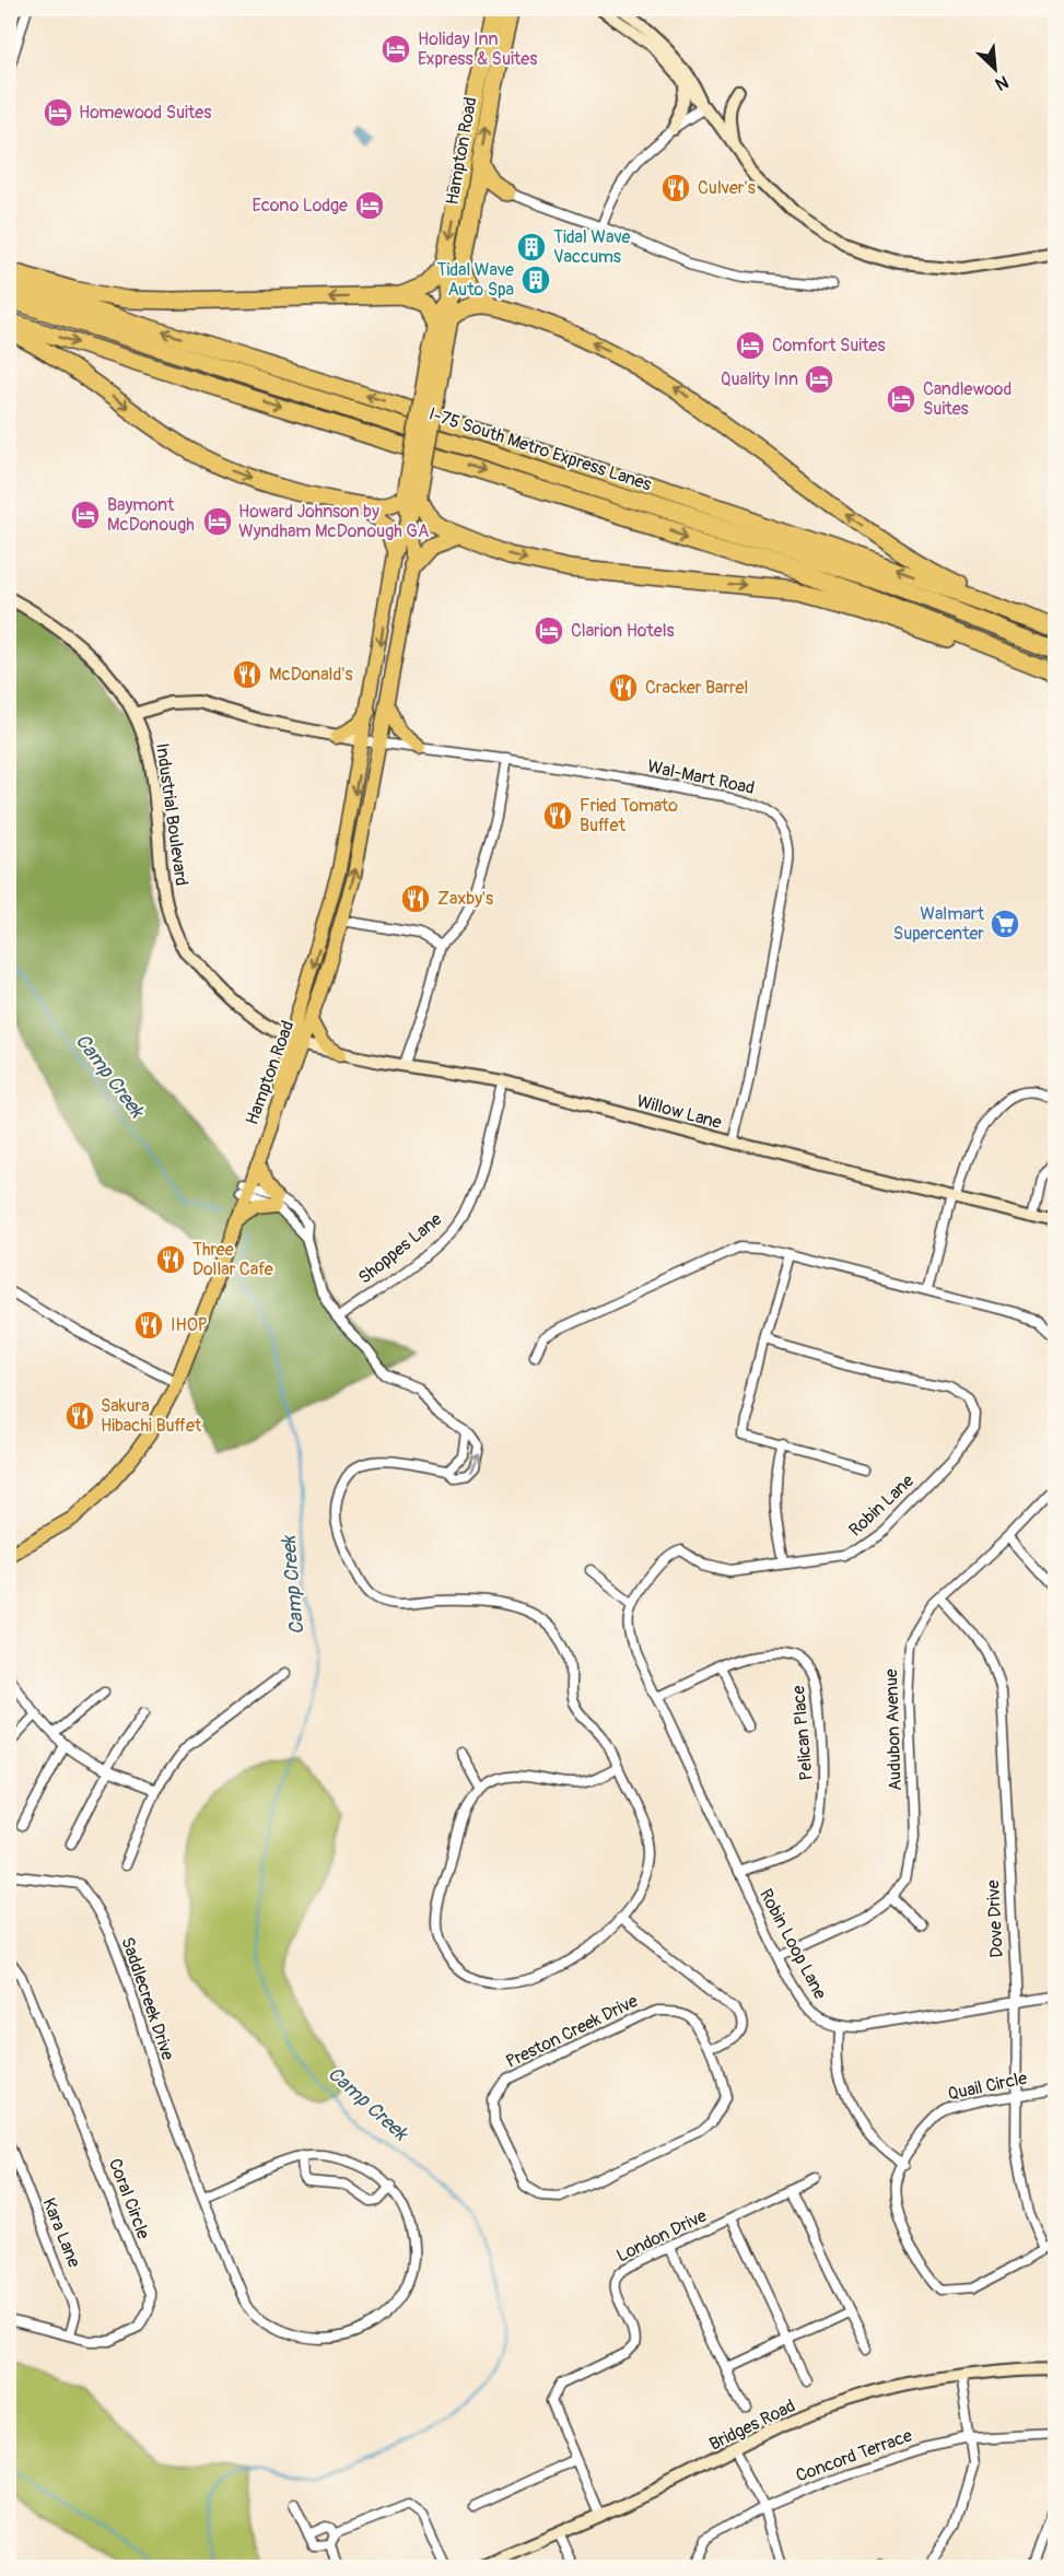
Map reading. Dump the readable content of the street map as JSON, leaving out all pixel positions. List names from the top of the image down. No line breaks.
{"streets":{"highway":["Hampton Road","I-75 South Metro Express Lanes"],"street":["Wal-Mart Road","Industrial Boulevard","Willow Lane","Shoppes Lane","Robin Lane","Audubon Avenue","Pelican Place","Dove Drive","Robin Loop Lane","Saddlecreek Drive","Preston Creek Drive","Quail Circle","Coral Circle","Kara Lane","London Drive","Bridges Road","Concord Terrace"]},"crossings":[["Hampton Road","Wal-Mart Road"],["Hampton Road","Industrial Boulevard"],["Hampton Road","Willow Lane"],["Wal-Mart Road","Willow Lane"],["Industrial Boulevard","Willow Lane"],["Willow Lane","Shoppes Lane"],["Audubon Avenue","Dove Drive"],["Audubon Avenue","Robin Loop Lane"],["Pelican Place","Robin Loop Lane"],["Dove Drive","Quail Circle"],["Coral Circle","Kara Lane"],["London Drive","Bridges Road"]],"water":["Camp Creek"],"places":{"hotel":["Holiday Inn Express & Suites","Homewood Suites","Econo Lodge","Comfort Suites","Quality Inn","Candlewood Suites","Baymont McDonough","Howard Johnson by Wyndham McDonough GA","Clarion Hotels"],"restaurant":["Culver's","McDonald's","Cracker Barrel","Fried Tomato Buffet","Zaxby's","Three Dollar Cafe","IHOP","Sakura Hibachi Buffet"],"building":["Tidal Wave Vaccums","Tidal Wave Auto Spa"],"supermarket":["Walmart Supercenter"]},"north":"bottom right"}
